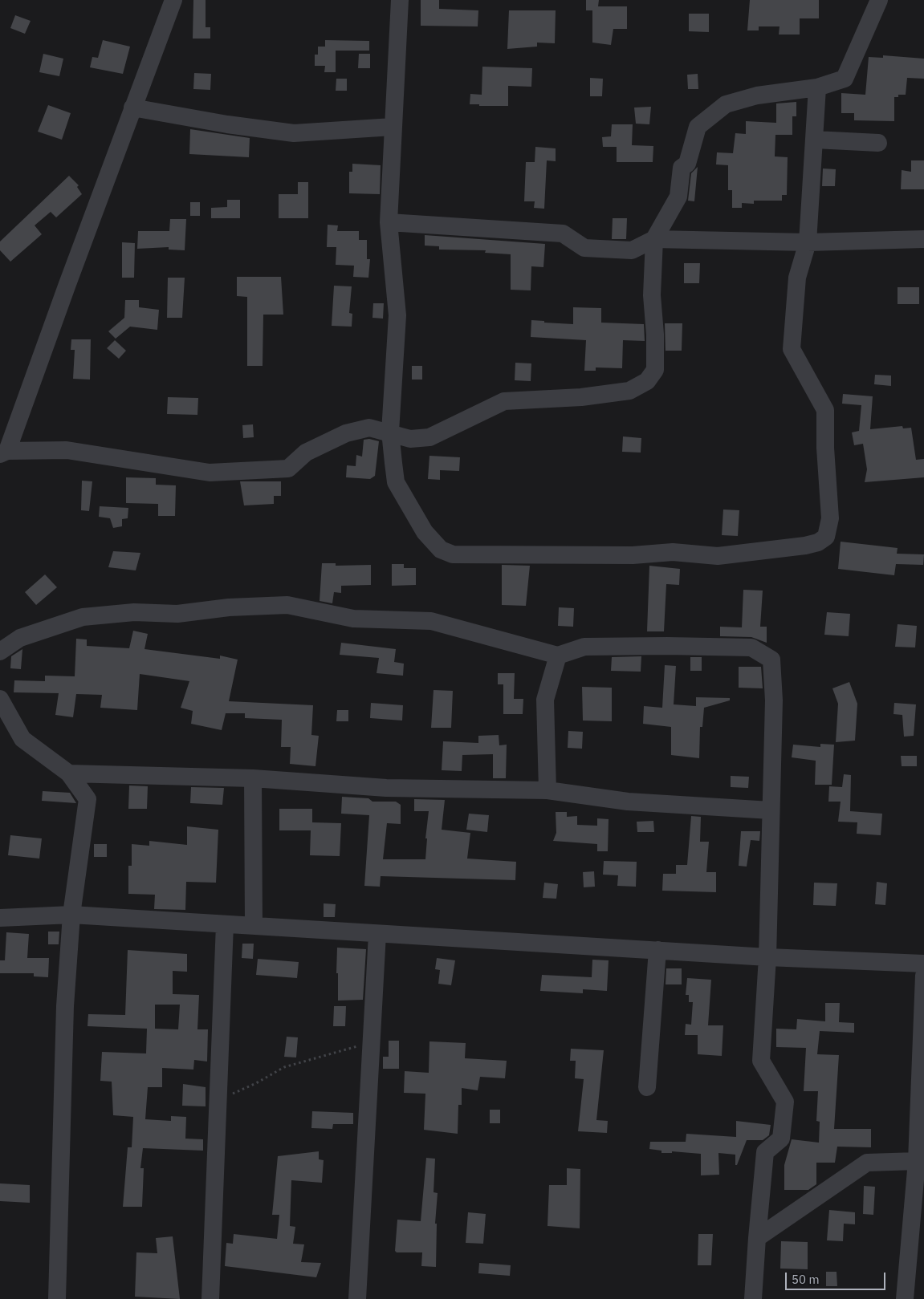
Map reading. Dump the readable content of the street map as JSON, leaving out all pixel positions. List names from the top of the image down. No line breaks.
{"scale_bar":"50 m"}
